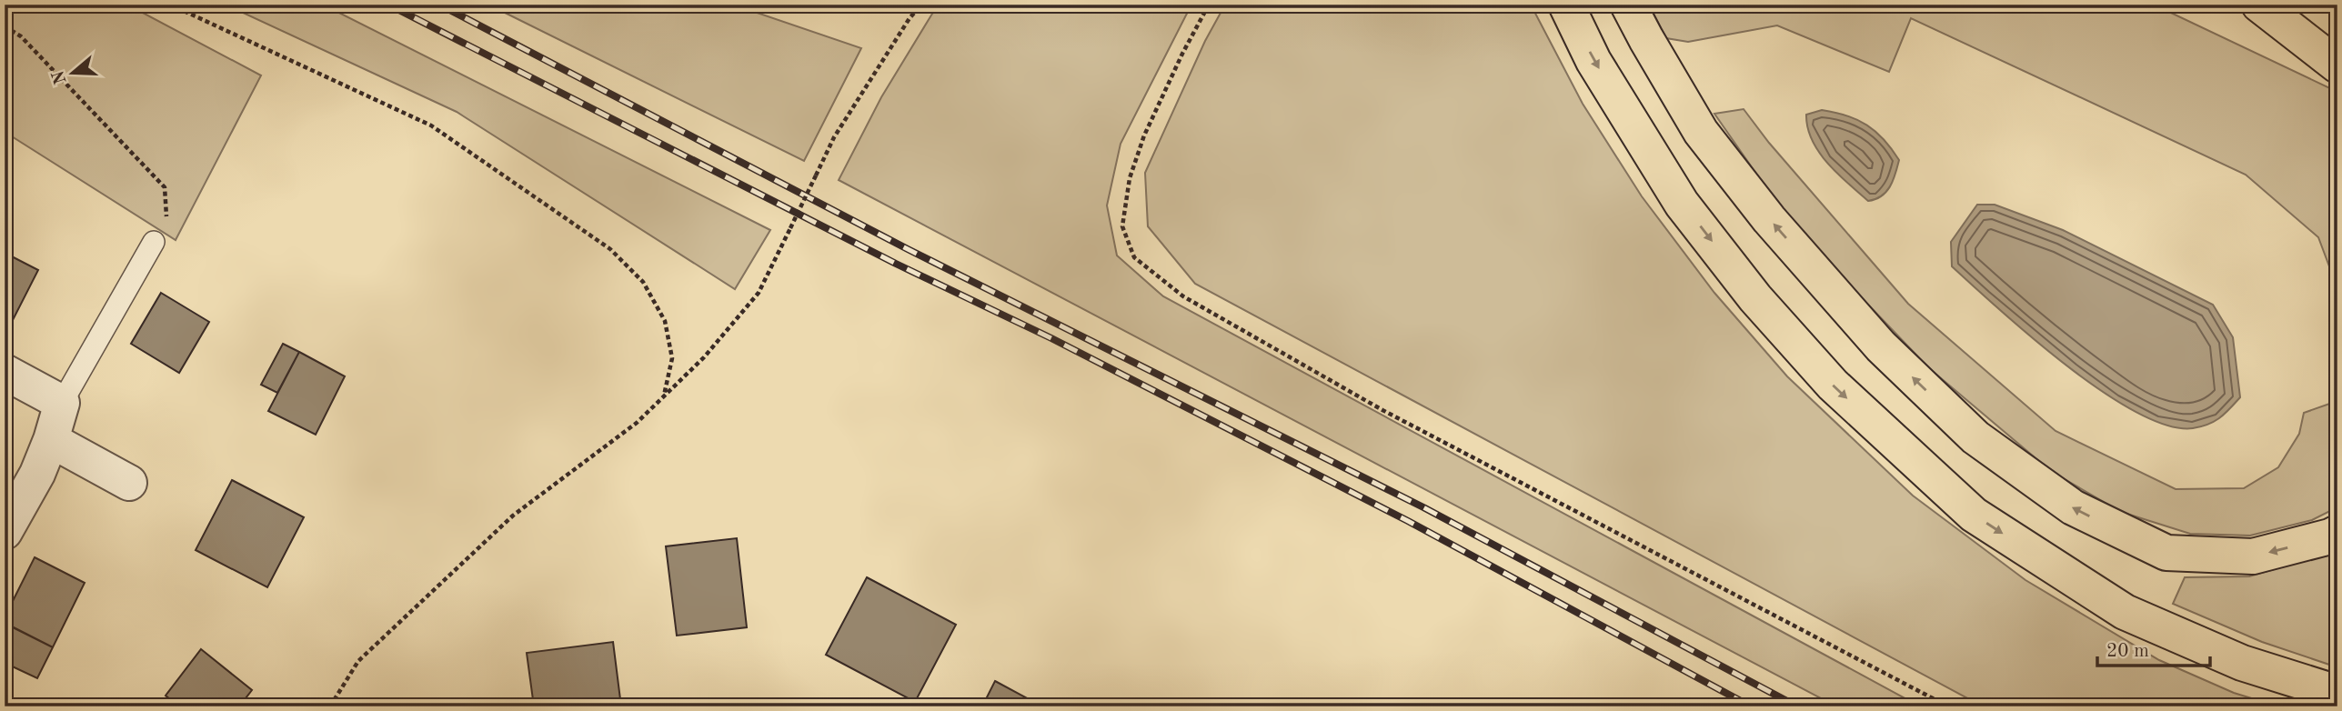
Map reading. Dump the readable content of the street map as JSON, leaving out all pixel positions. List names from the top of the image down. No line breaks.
{"scale_bar":"20 m","north":"left"}
